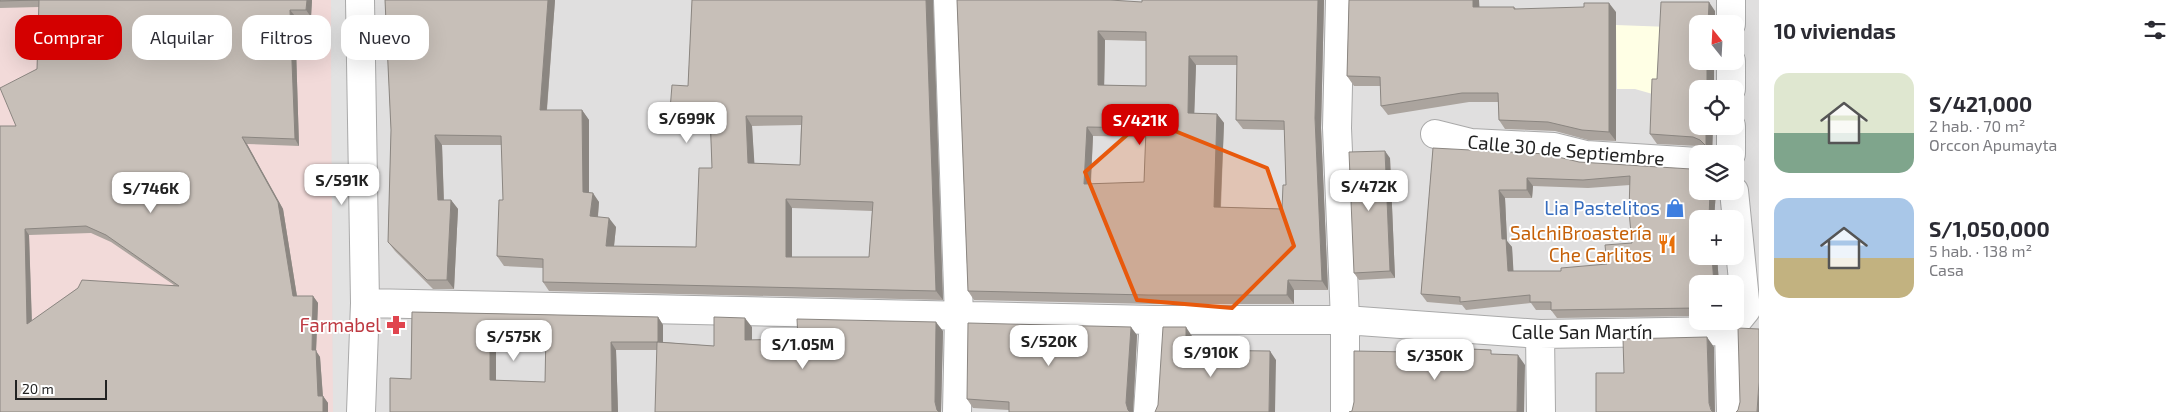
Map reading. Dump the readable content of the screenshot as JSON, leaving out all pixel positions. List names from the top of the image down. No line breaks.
{"streets":{"street":["Calle 30 de Septiembre","Calle San Martín"]},"places":{"shop":["Lia Pastelitos"],"restaurant":["SalchiBroastería Che Carlitos"],"pharmacy":["Farmabel"]},"scale_bar":"20 m","north":"top","page":{"heading":"10 viviendas","map_buttons":["+","−"],"chip":["Comprar","Alquilar","Filtros","Nuevo"],"list":[{"name":"S/421,000","note":"2 hab. · 70 m² · Orccon Apumayta"},{"name":"S/1,050,000","note":"5 hab. · 138 m² · Casa"}],"price":["S/699K","S/421K","S/591K","S/472K","S/746K","S/575K","S/520K","S/1.05M","S/910K","S/350K"],"scale":"20 m"}}
